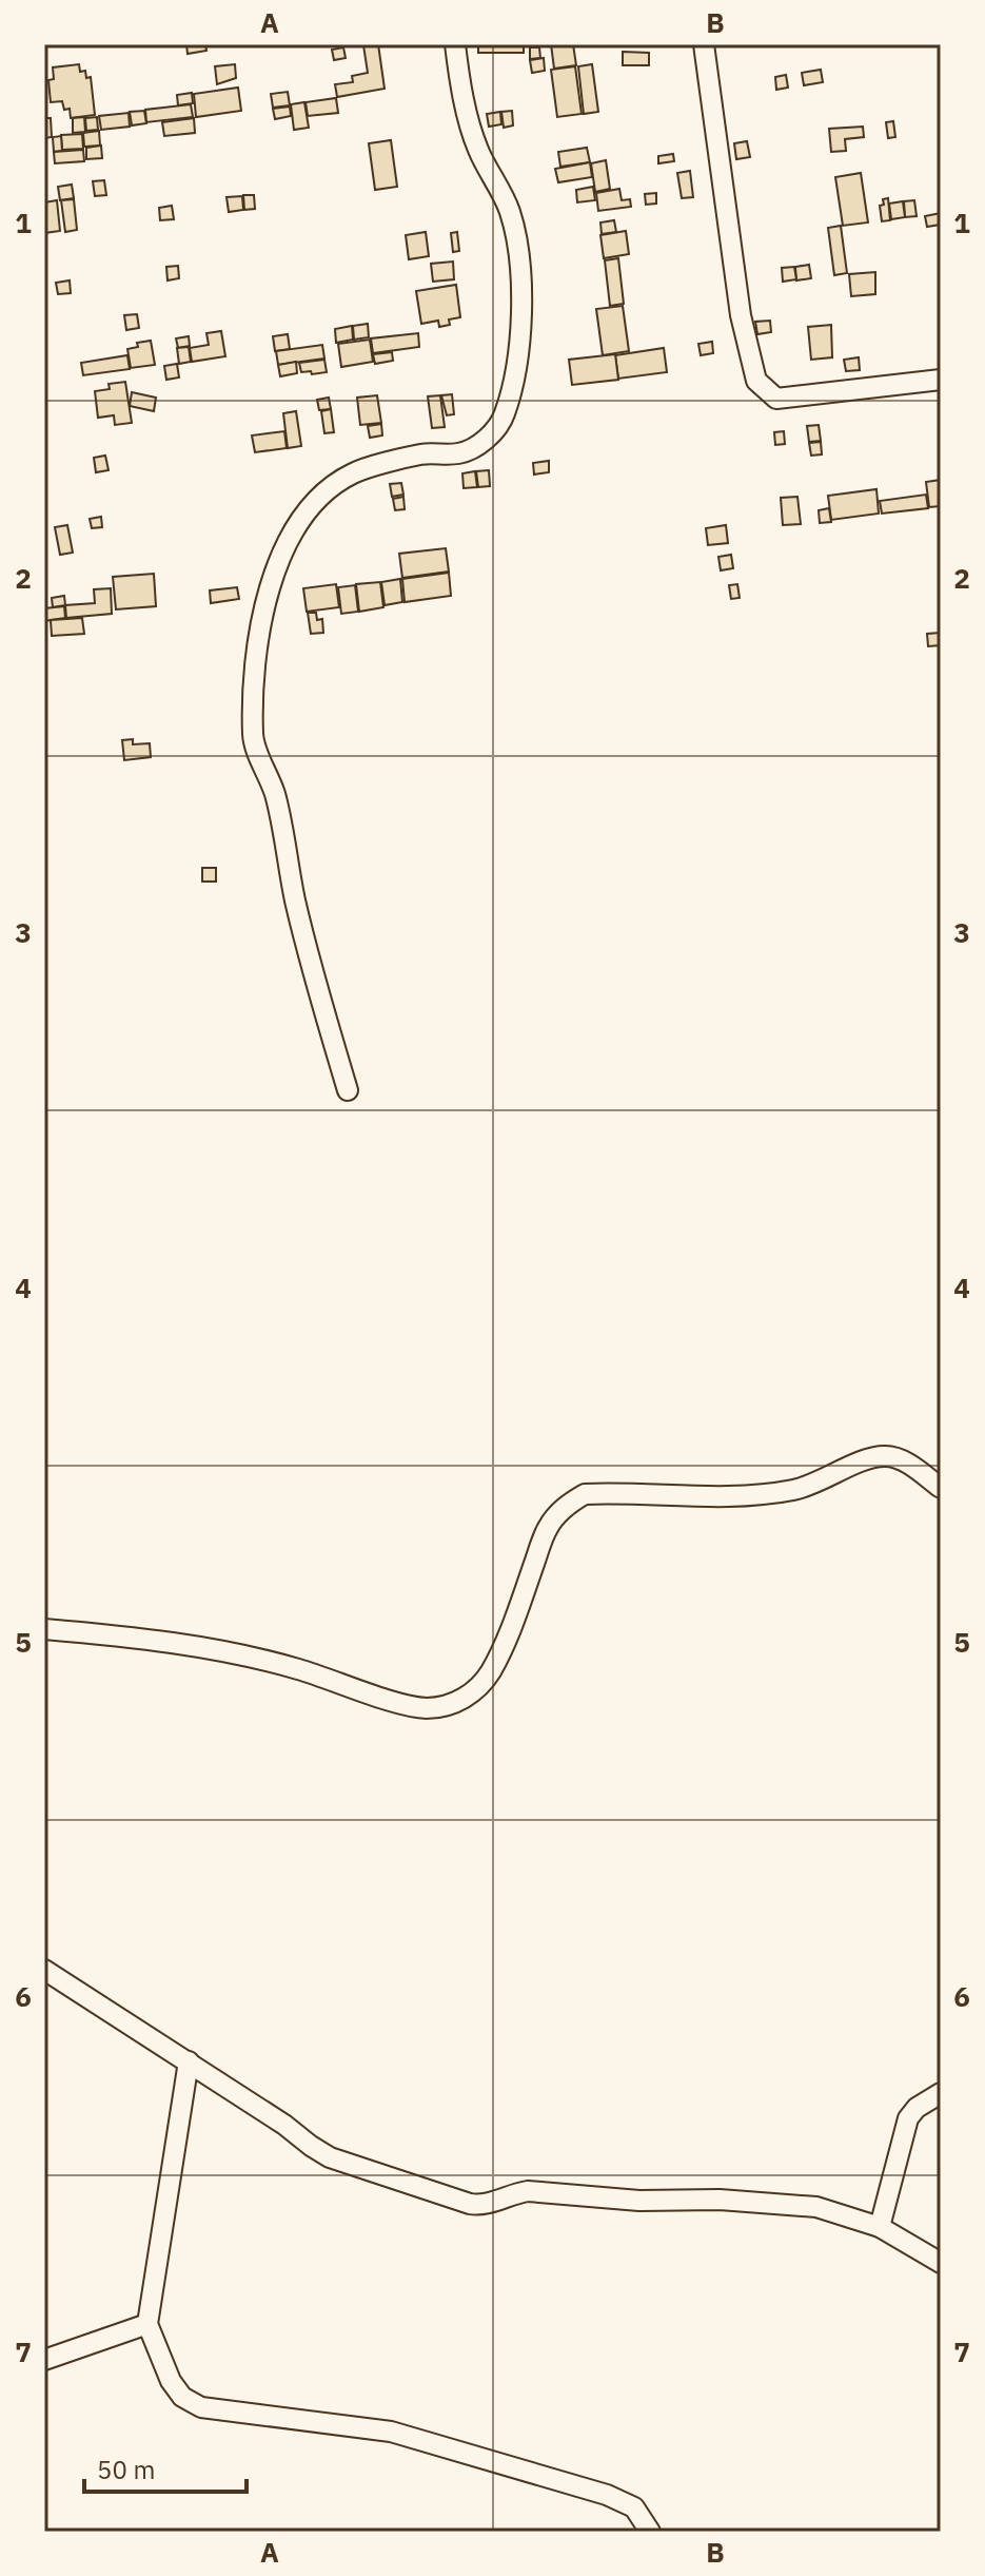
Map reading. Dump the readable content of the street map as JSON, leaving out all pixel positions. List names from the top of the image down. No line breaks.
{"scale_bar":"50 m","grid":{"columns":["A","B"],"rows":["1","2","3","4","5","6","7"]}}
